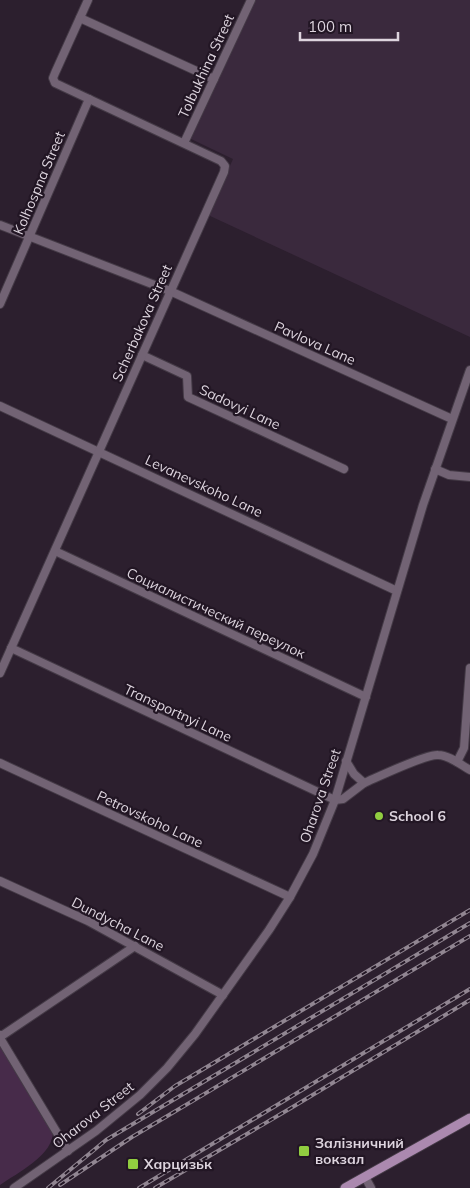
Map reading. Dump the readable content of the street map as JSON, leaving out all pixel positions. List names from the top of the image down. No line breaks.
{"streets":{"street":["Tolbukhina Street","Kolhospna Street","Scherbakova Street","Pavlova Lane","Sadovyi Lane","Levanevskoho Lane","Социалистический переулок","Transportnyi Lane","Oharova Street","Petrovskoho Lane","Dundycha Lane"]},"crossings":[["Tolbukhina Street","Scherbakova Street"],["Kolhospna Street","Scherbakova Street"],["Kolhospna Street","Pavlova Lane"],["Scherbakova Street","Pavlova Lane"],["Scherbakova Street","Sadovyi Lane"],["Scherbakova Street","Levanevskoho Lane"],["Scherbakova Street","Социалистический переулок"],["Scherbakova Street","Transportnyi Lane"],["Pavlova Lane","Oharova Street"],["Levanevskoho Lane","Oharova Street"],["Социалистический переулок","Oharova Street"],["Transportnyi Lane","Oharova Street"],["Oharova Street","Petrovskoho Lane"],["Oharova Street","Dundycha Lane"]],"places":{"other":["School 6"],"transit":["Залізничний вокзал","Харцизьк"]},"scale_bar":"100 m"}
